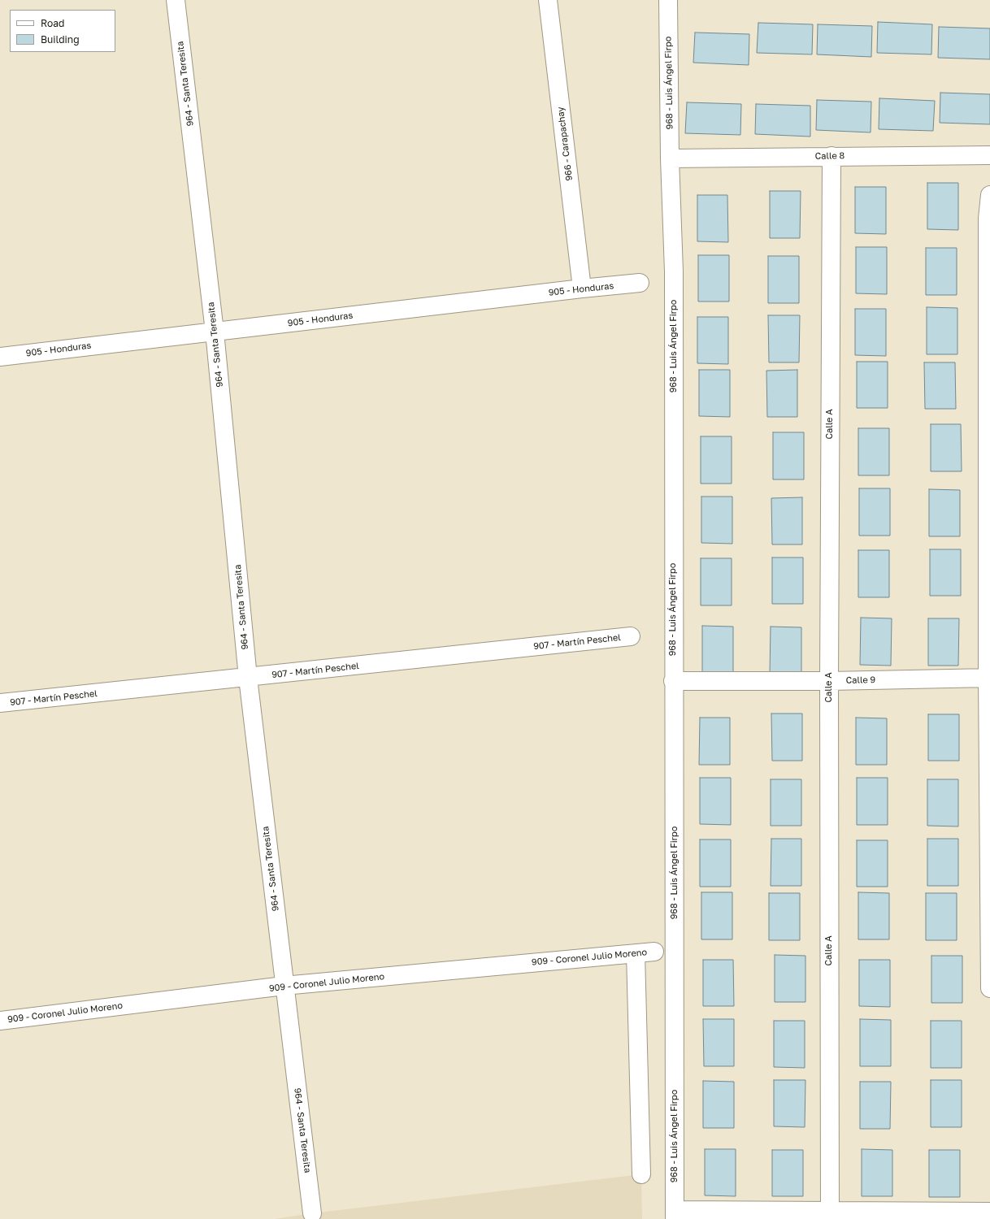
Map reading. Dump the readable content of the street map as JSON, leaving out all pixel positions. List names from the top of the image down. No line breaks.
{"streets":{"street":["968 - Luis Ángel Firpo","964 - Santa Teresita","966 - Carapachay","Calle 8","905 - Honduras","Calle A","907 - Martín Peschel","Calle 9","909 - Coronel Julio Moreno"]},"crossings":[["968 - Luis Ángel Firpo","Calle 8"],["968 - Luis Ángel Firpo","Calle 9"],["964 - Santa Teresita","905 - Honduras"],["964 - Santa Teresita","907 - Martín Peschel"],["964 - Santa Teresita","909 - Coronel Julio Moreno"],["966 - Carapachay","905 - Honduras"],["Calle 8","Calle A"],["Calle A","Calle 9"]],"legend":["Road","Building"]}
